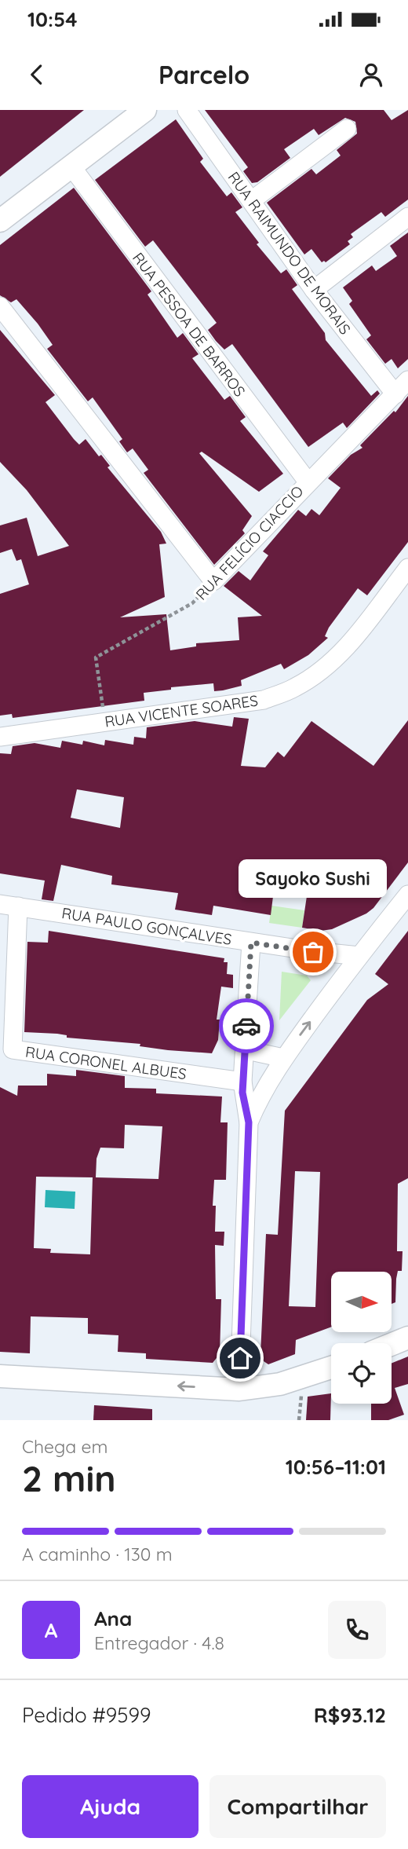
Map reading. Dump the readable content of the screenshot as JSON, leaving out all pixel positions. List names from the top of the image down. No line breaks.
{"streets":{"street":["RUA RAIMUNDO DE MORAIS","RUA PESSOA DE BARROS","RUA FELÍCIO CIACCIO","RUA VICENTE SOARES","RUA PAULO GONÇALVES","RUA CORONEL ALBUES"]},"crossings":[["RUA RAIMUNDO DE MORAIS","RUA FELÍCIO CIACCIO"],["RUA PESSOA DE BARROS","RUA FELÍCIO CIACCIO"],["RUA FELÍCIO CIACCIO","RUA VICENTE SOARES"],["RUA PAULO GONÇALVES","RUA CORONEL ALBUES"]],"places":["Sayoko Sushi"],"north":"right","page":{"status":"10:54","header":"Parcelo","bubble":"Sayoko Sushi","heading":["2 min","Chega em","10:56–11:01"],"panel":["Ana","Entregador · 4.8","Pedido #9599","R$93.12"],"bar":"A caminho · 130 m","round":"A","buttons":["Ajuda","Compartilhar"]}}
